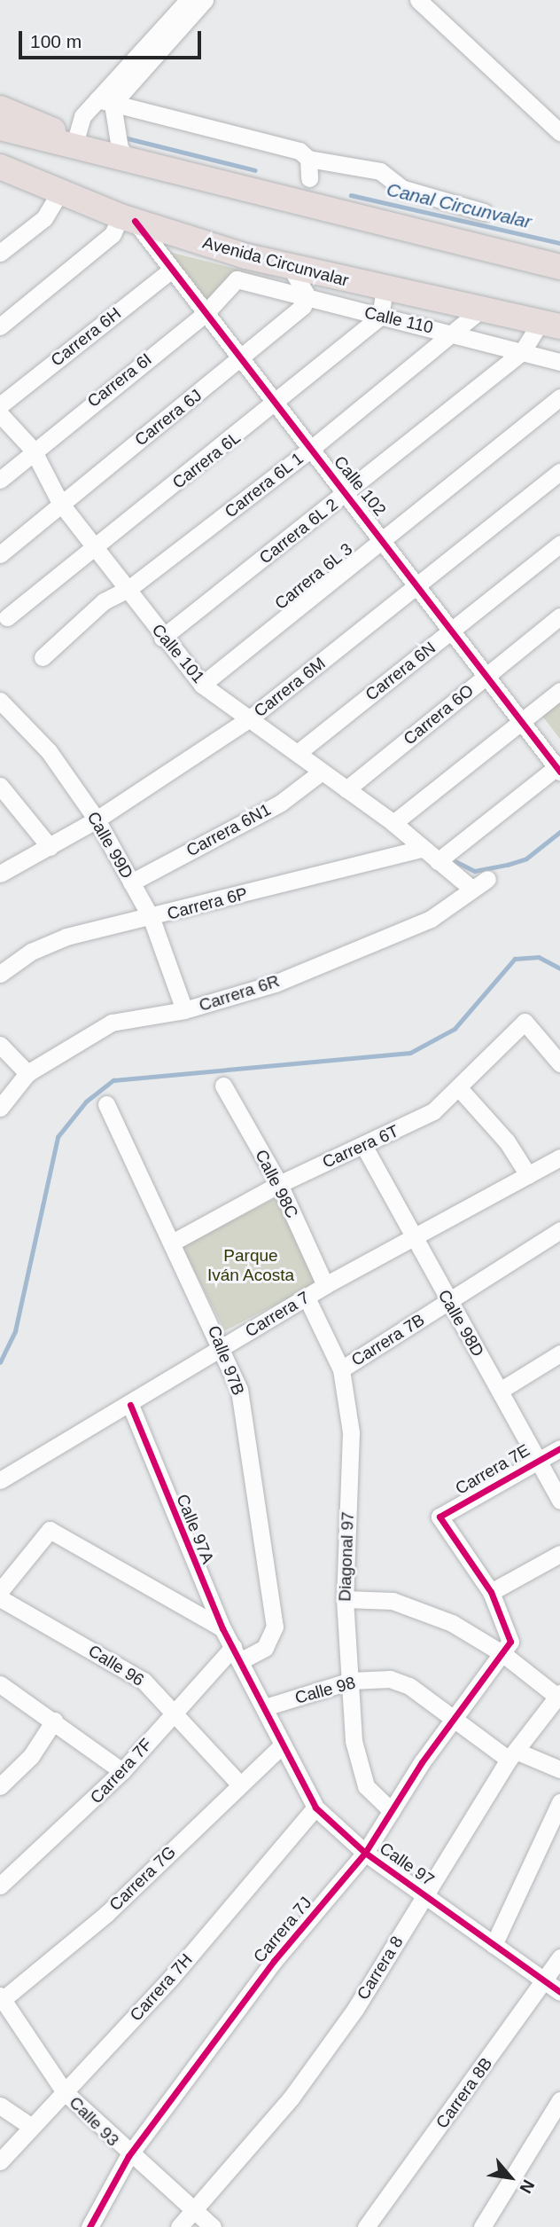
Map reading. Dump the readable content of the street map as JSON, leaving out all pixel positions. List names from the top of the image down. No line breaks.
{"streets":{"highway":["Avenida Circunvalar"],"street":["Calle 110","Carrera 6H","Carrera 6I","Carrera 6J","Carrera 6L","Carrera 6L 1","Calle 102","Carrera 6L 2","Carrera 6L 3","Calle 101","Carrera 6N","Carrera 6M","Carrera 6O","Carrera 6N1","Calle 99D","Carrera 6P","Carrera 6R","Carrera 6T","Calle 98C","Carrera 7","Calle 98D","Carrera 7B","Calle 97B","Carrera 7E","Calle 97A","Diagonal 97","Calle 96","Calle 98","Carrera 7F","Calle 97","Carrera 7G","Carrera 7J","Carrera 8","Carrera 7H","Carrera 8B","Calle 93"]},"crossings":[["Avenida Circunvalar","Carrera 6L 1"],["Avenida Circunvalar","Calle 102"],["Avenida Circunvalar","Carrera 6L 2"],["Calle 110","Carrera 6I"],["Calle 110","Carrera 6J"],["Calle 110","Carrera 6L"],["Calle 110","Carrera 6L 1"],["Calle 110","Carrera 6L 2"],["Carrera 6H","Calle 102"],["Carrera 6I","Calle 102"],["Carrera 6I","Calle 101"],["Carrera 6J","Calle 102"],["Carrera 6J","Calle 101"],["Carrera 6L","Calle 102"],["Carrera 6L","Calle 101"],["Carrera 6L 1","Calle 102"],["Carrera 6L 1","Calle 101"],["Calle 102","Carrera 6L 2"],["Calle 102","Carrera 6L 3"],["Calle 102","Carrera 6N"],["Calle 102","Carrera 6M"],["Calle 102","Carrera 6O"],["Carrera 6L 2","Calle 101"],["Carrera 6L 3","Calle 101"],["Calle 101","Carrera 6N"],["Calle 101","Carrera 6M"],["Calle 101","Carrera 6O"],["Calle 101","Carrera 6N1"],["Calle 101","Carrera 6P"],["Calle 101","Carrera 6R"],["Carrera 6M","Calle 99D"],["Carrera 6N1","Calle 99D"],["Calle 99D","Carrera 6P"],["Calle 99D","Carrera 6R"],["Carrera 6T","Calle 98C"],["Carrera 6T","Calle 98D"],["Carrera 6T","Calle 97B"],["Calle 98C","Carrera 7"],["Carrera 7","Calle 98D"],["Carrera 7","Calle 97B"],["Carrera 7","Calle 97A"],["Carrera 7","Diagonal 97"],["Calle 98D","Carrera 7B"],["Calle 98D","Carrera 7E"],["Carrera 7B","Diagonal 97"],["Calle 97B","Carrera 7F"],["Calle 97A","Calle 97"],["Diagonal 97","Calle 98"],["Diagonal 97","Carrera 7J"],["Calle 96","Carrera 7F"],["Calle 96","Carrera 7G"],["Calle 98","Calle 97"],["Calle 98","Carrera 7J"],["Calle 98","Carrera 8"],["Carrera 7F","Calle 97"],["Calle 97","Carrera 7G"],["Calle 97","Carrera 7J"],["Calle 97","Carrera 8"],["Calle 97","Carrera 7H"],["Calle 97","Carrera 8B"],["Carrera 7G","Calle 93"],["Carrera 7J","Calle 93"],["Carrera 8","Calle 93"],["Carrera 7H","Calle 93"]],"water":["Canal Circunvalar"],"parks":["Parque Iván Acosta"],"scale_bar":"100 m","north":"bottom right"}
